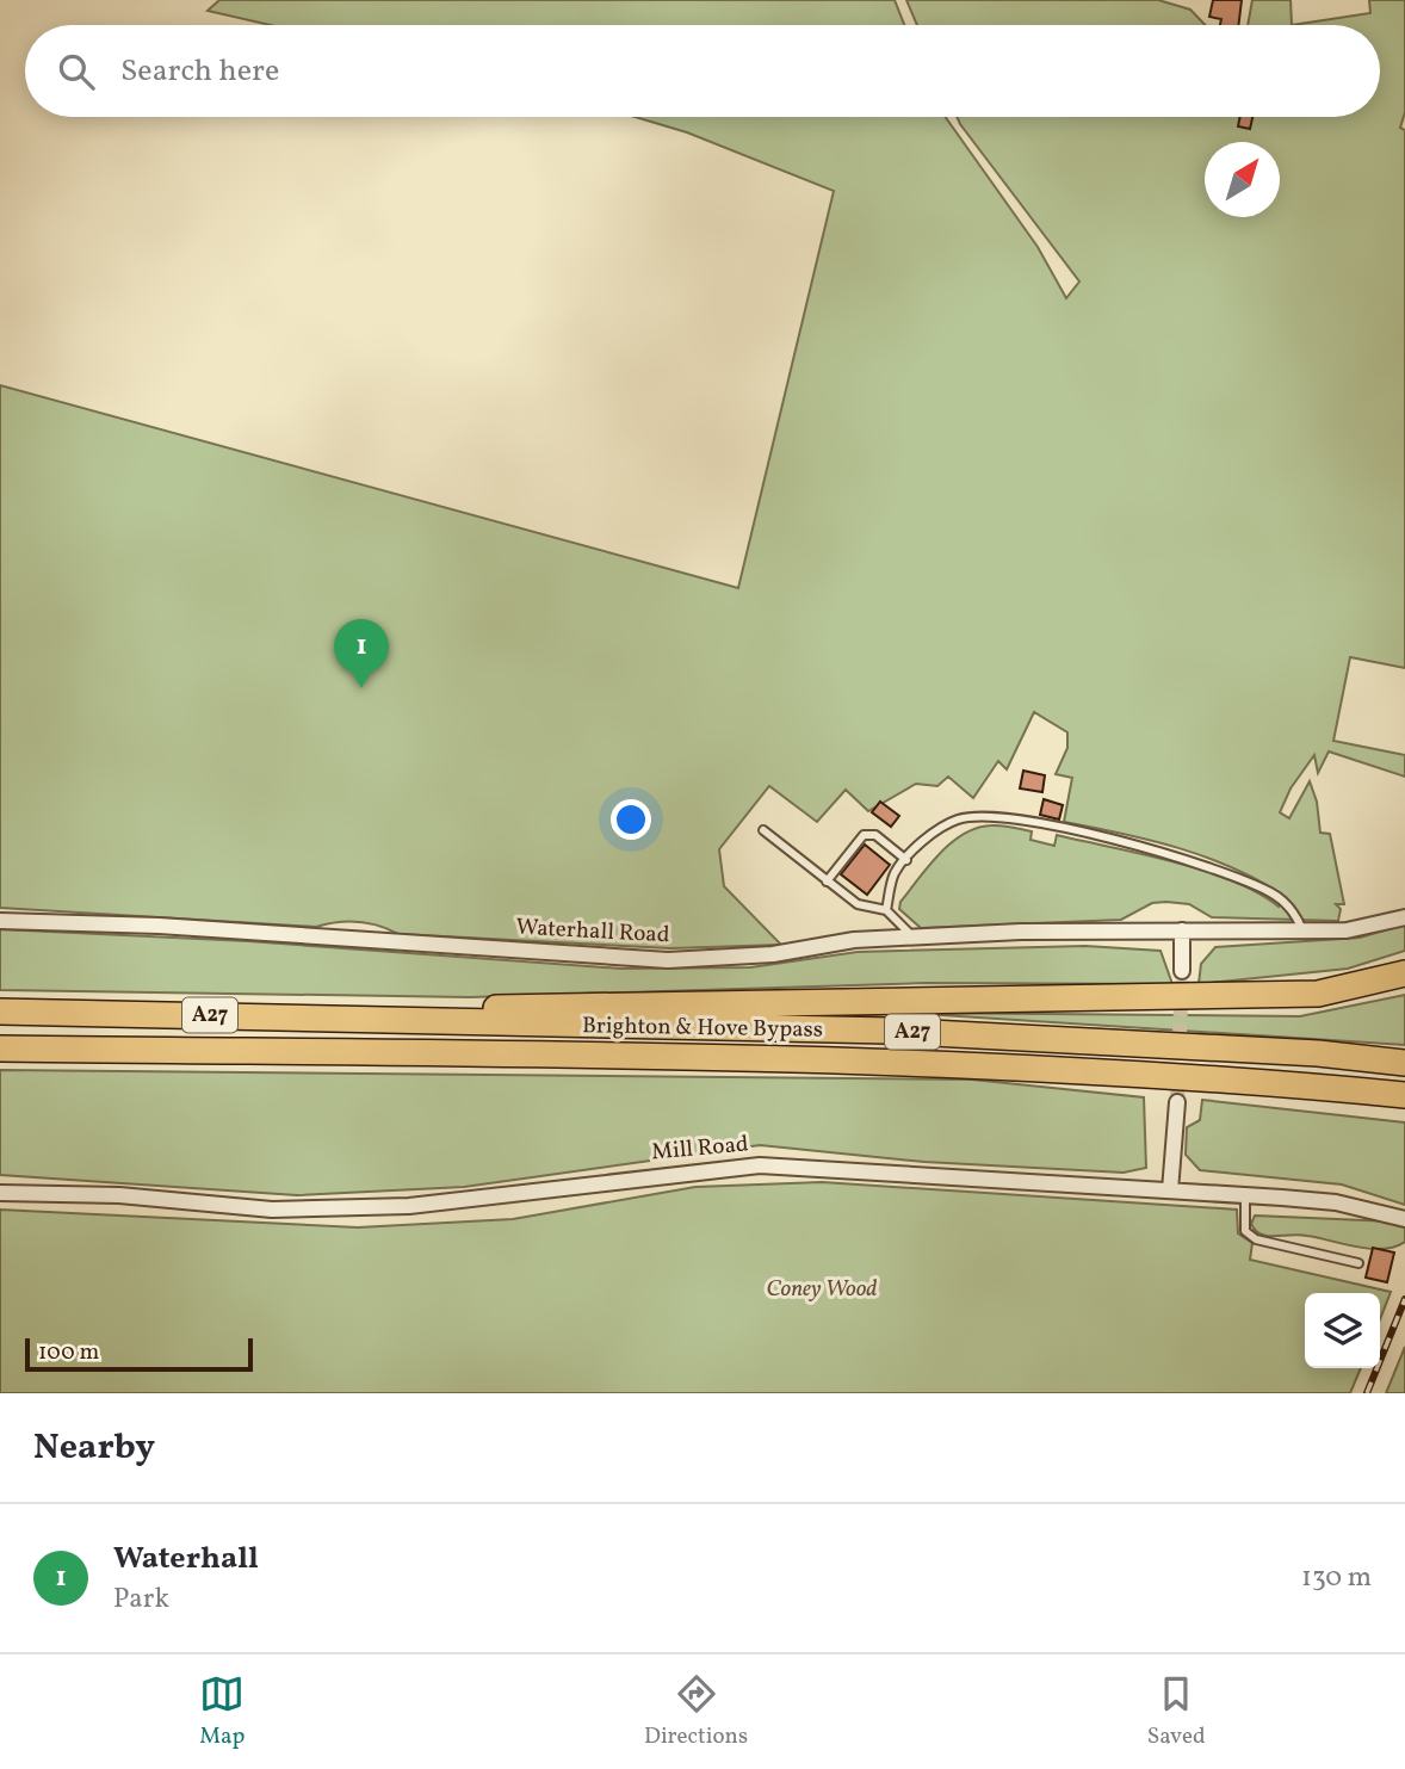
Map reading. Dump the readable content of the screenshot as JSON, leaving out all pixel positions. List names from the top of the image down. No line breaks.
{"streets":{"highway":["A27","Brighton & Hove Bypass"],"street":["Waterhall Road","Mill Road"]},"parks":["Coney Wood"],"scale_bar":"100 m","north":"top right","page":{"search":"Search here","pins":"1","scale":"100 m","heading":"Nearby","list":[{"mark":"1","name":"Waterhall","note":"Park","value":"130 m"}],"nav":["Map","Directions","Saved"]}}
